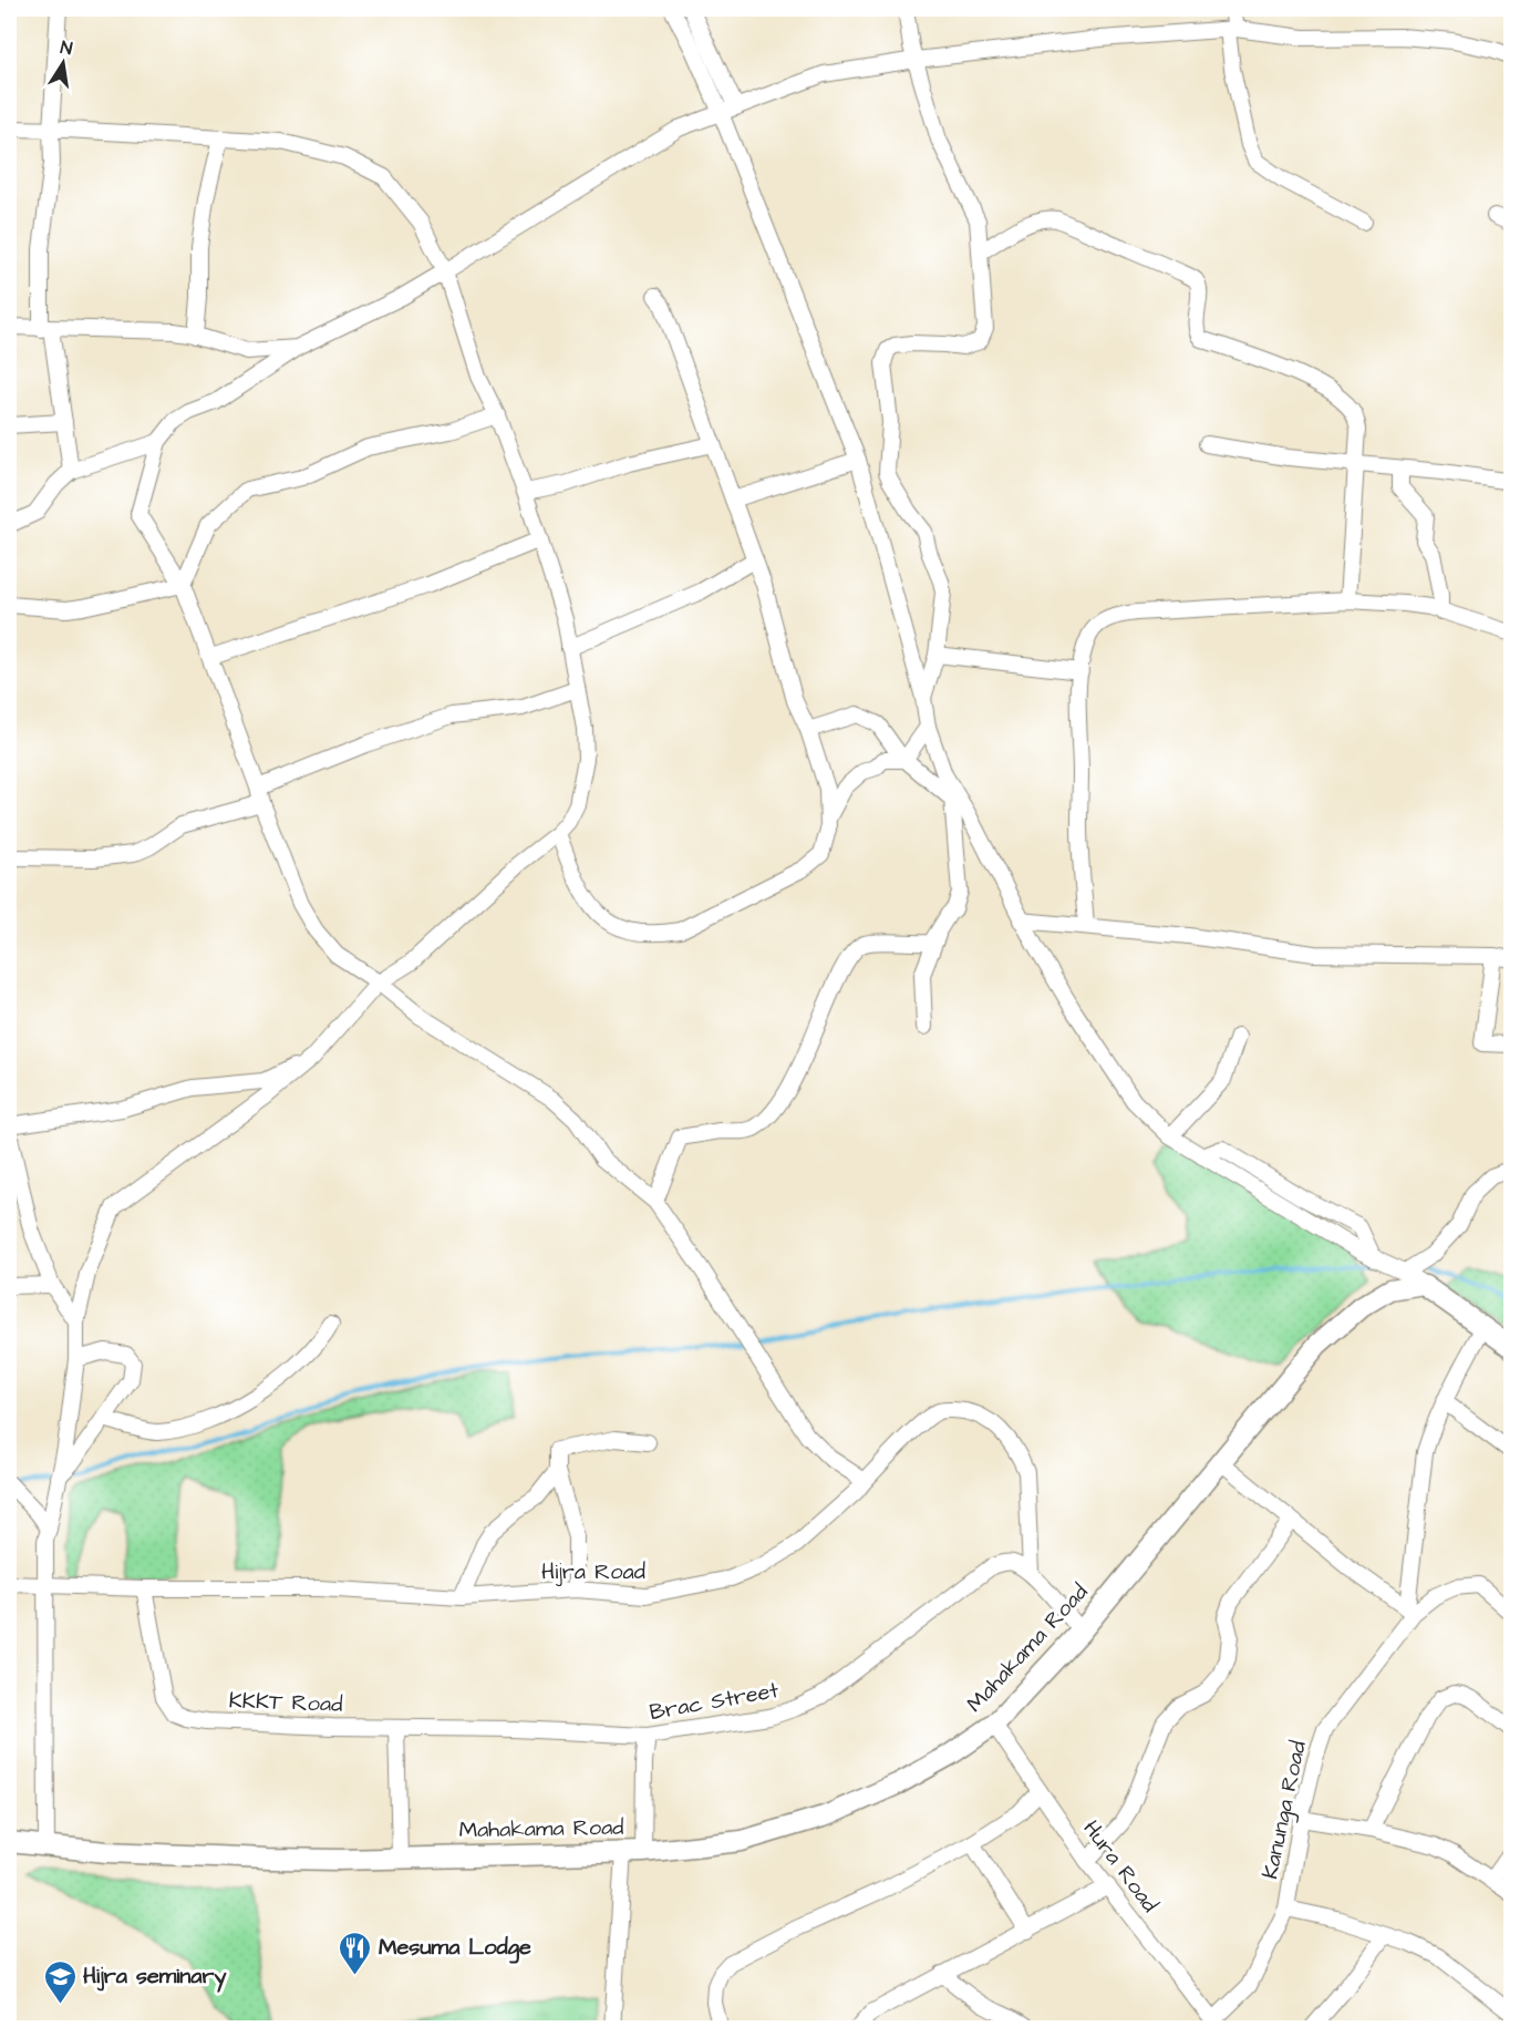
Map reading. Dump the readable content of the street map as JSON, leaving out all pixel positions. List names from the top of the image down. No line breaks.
{"streets":{"street":["Hijra Road","Mahakama Road","Brac Street","KKKT Road","Kanunga Road","Hura Road"]},"crossings":[["Hijra Road","Brac Street"],["Hijra Road","KKKT Road"],["Mahakama Road","Hura Road"],["Brac Street","KKKT Road"],["Kanunga Road","Hura Road"]],"places":{"restaurant":["Mesuma Lodge"],"school or university":["Hijra seminary"]},"north":"top"}
